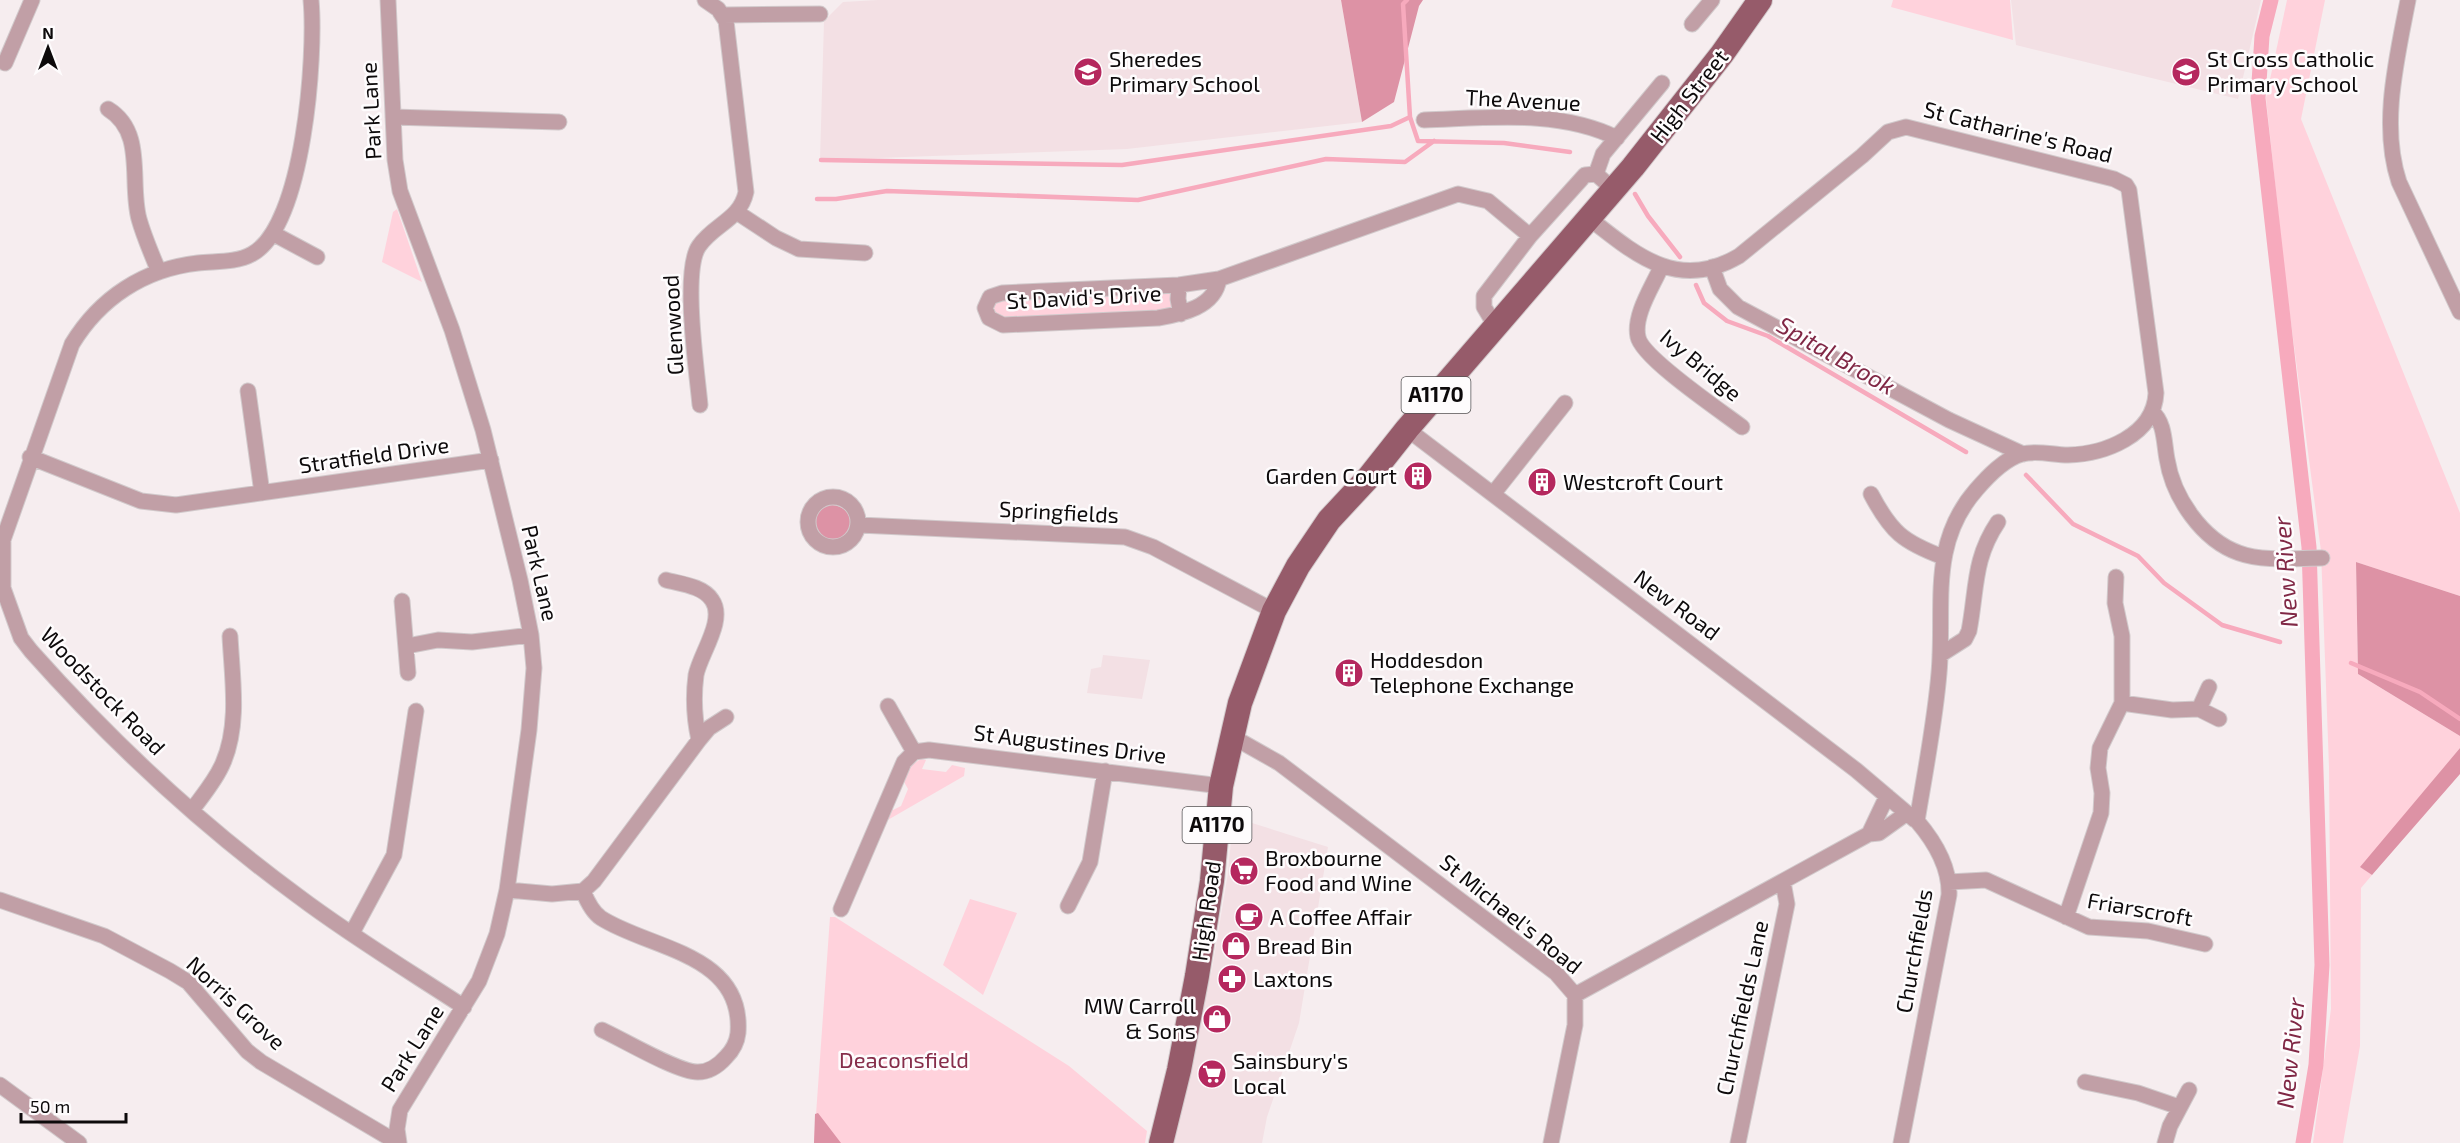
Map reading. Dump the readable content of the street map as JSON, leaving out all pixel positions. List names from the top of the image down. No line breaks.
{"streets":{"main road":["High Street","A1170","High Road"],"street":["The Avenue","Park Lane","St Catharine's Road","St David's Drive","Glenwood","Ivy Bridge","Stratfield Drive","Springfields","New Road","Woodstock Road","St Augustines Drive","Friarscroft","St Michael's Road","Churchfields","Norris Grove","Churchfields Lane"]},"crossings":[["High Street","A1170"],["Park Lane","Stratfield Drive"],["Park Lane","Woodstock Road"],["Park Lane","Norris Grove"],["St Catharine's Road","Ivy Bridge"],["St Catharine's Road","A1170"],["A1170","Springfields"],["A1170","New Road"],["A1170","High Road"],["Stratfield Drive","Woodstock Road"],["Springfields","High Road"],["New Road","St Michael's Road"],["New Road","Churchfields"],["St Augustines Drive","High Road"],["Friarscroft","Churchfields"],["High Road","St Michael's Road"],["St Michael's Road","Churchfields"],["St Michael's Road","Churchfields Lane"]],"water":["Spital Brook","New River"],"parks":["Deaconsfield"],"places":{"school or university":["Sheredes Primary School","St Cross Catholic Primary School"],"building":["Garden Court","Westcroft Court","Hoddesdon Telephone Exchange"],"supermarket":["Broxbourne Food and Wine","Sainsbury's Local"],"cafe":["A Coffee Affair"],"shop":["Bread Bin","MW Carroll & Sons"],"pharmacy":["Laxtons"]},"scale_bar":"50 m","north":"top"}
